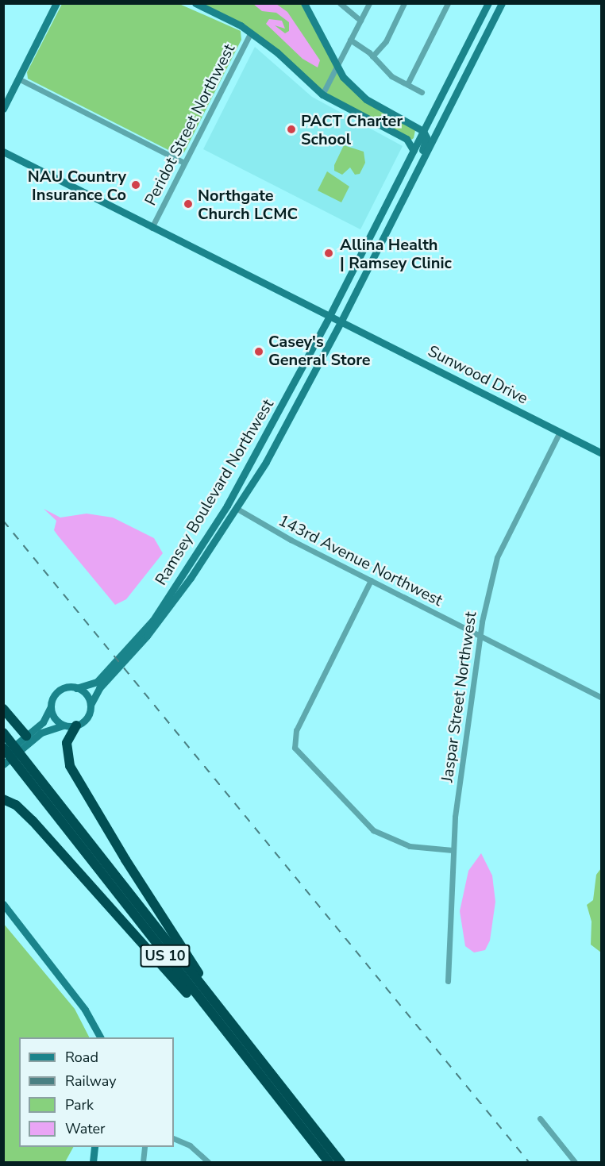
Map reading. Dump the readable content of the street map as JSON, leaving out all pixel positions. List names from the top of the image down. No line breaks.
{"streets":{"highway":["US 10"],"street":["Peridot Street Northwest","Sunwood Drive","Ramsey Boulevard Northwest","143rd Avenue Northwest","Jaspar Street Northwest"]},"crossings":[["Peridot Street Northwest","Sunwood Drive"],["Sunwood Drive","Ramsey Boulevard Northwest"],["Sunwood Drive","Jaspar Street Northwest"],["Ramsey Boulevard Northwest","143rd Avenue Northwest"],["143rd Avenue Northwest","Jaspar Street Northwest"]],"places":["PACT Charter School","NAU Country Insurance Co","Northgate Church LCMC","Allina Health | Ramsey Clinic","Casey's General Store"],"legend":["Road","Railway","Park","Water"]}
